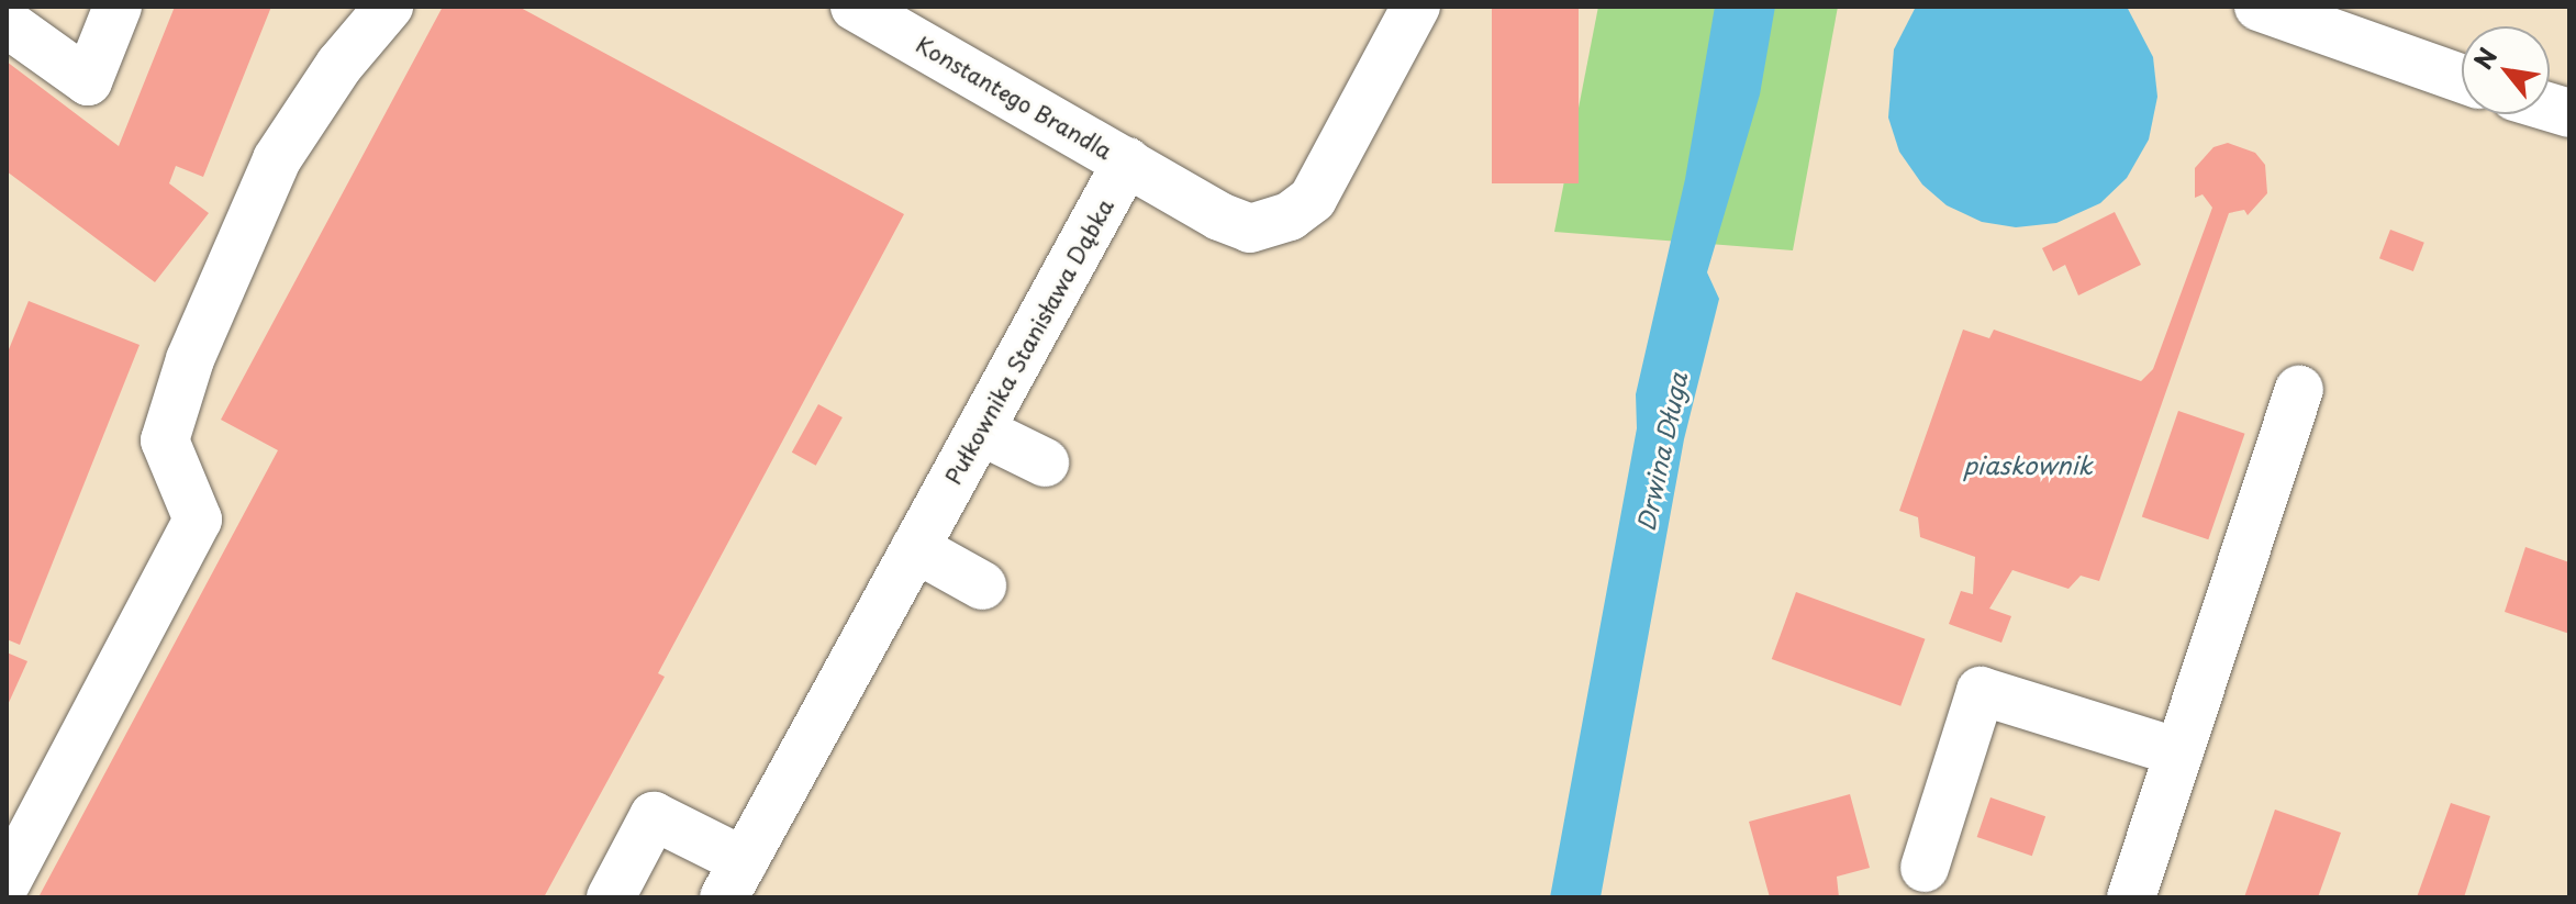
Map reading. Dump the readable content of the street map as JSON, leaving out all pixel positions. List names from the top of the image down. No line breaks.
{"streets":{"street":["Konstantego Brandla","Pułkownika Stanisława Dąbka"]},"crossings":[["Konstantego Brandla","Pułkownika Stanisława Dąbka"]],"water":["Drwina Długa","piaskownik"],"north":"top left"}
